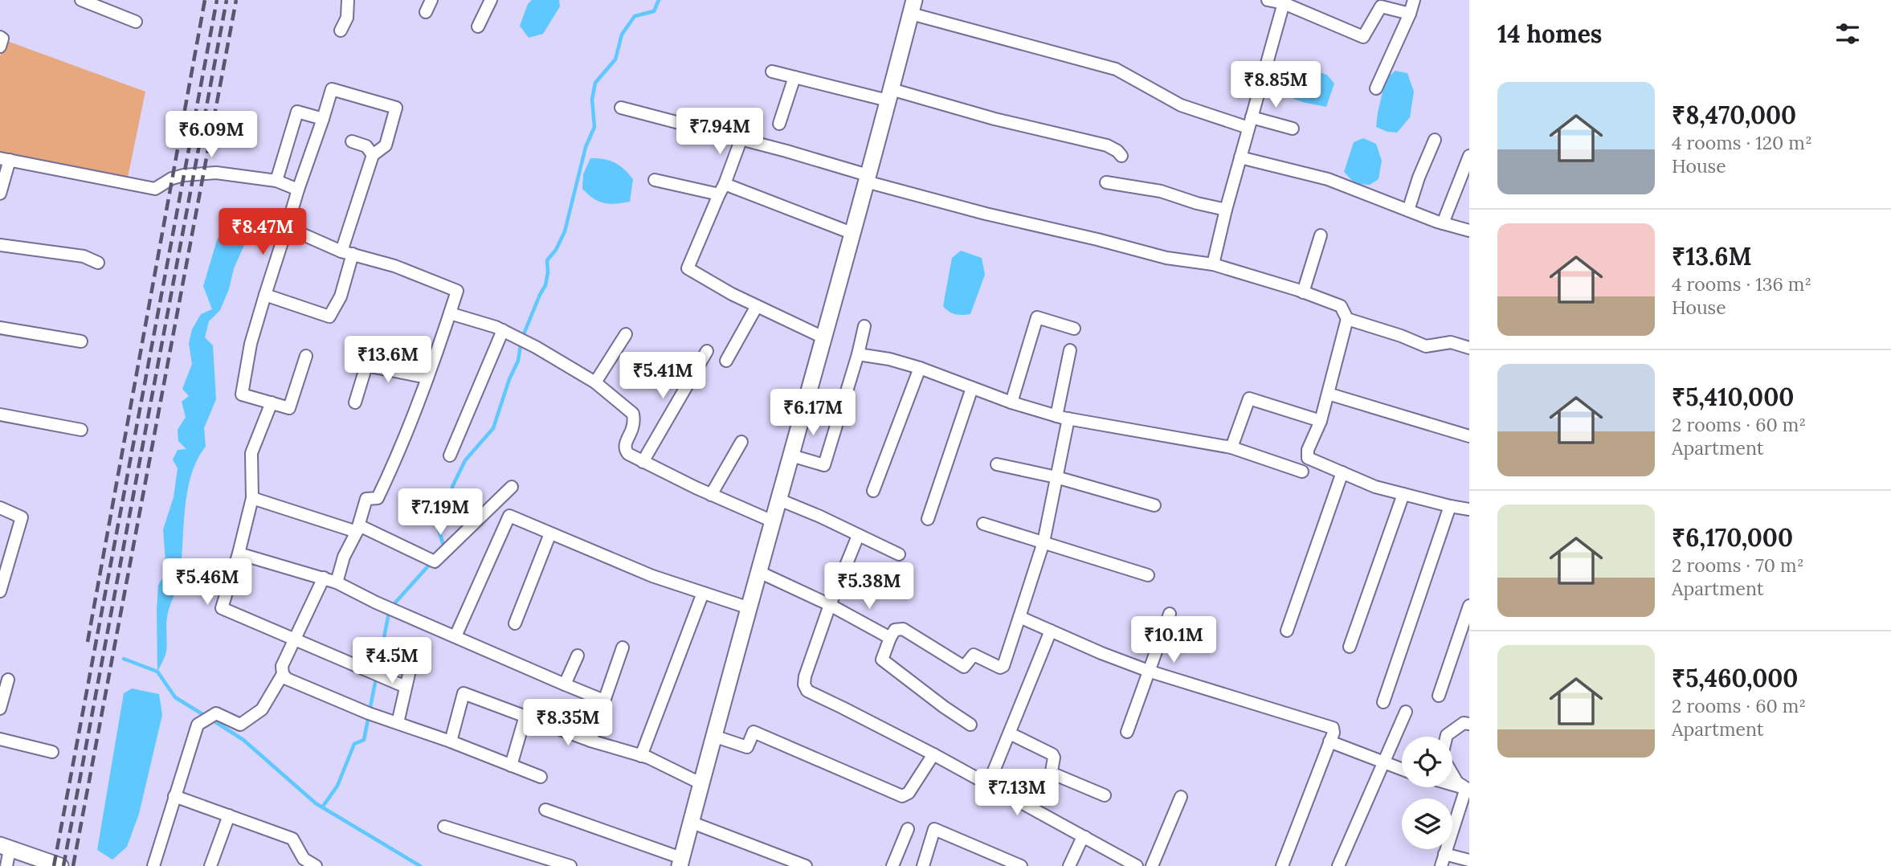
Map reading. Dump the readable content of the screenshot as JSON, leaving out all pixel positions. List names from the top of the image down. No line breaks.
{"page":{"heading":"14 homes","price":["₹8.85M","₹7.94M","₹6.09M","₹8.47M","₹13.6M","₹5.41M","₹6.17M","₹7.19M","₹5.46M","₹5.38M","₹10.1M","₹4.5M","₹8.35M","₹7.13M"],"list":[{"name":"₹8,470,000","note":"4 rooms · 120 m² · House"},{"name":"₹13.6M","note":"4 rooms · 136 m² · House"},{"name":"₹5,410,000","note":"2 rooms · 60 m² · Apartment"},{"name":"₹6,170,000","note":"2 rooms · 70 m² · Apartment"},{"name":"₹5,460,000","note":"2 rooms · 60 m² · Apartment"}]}}
